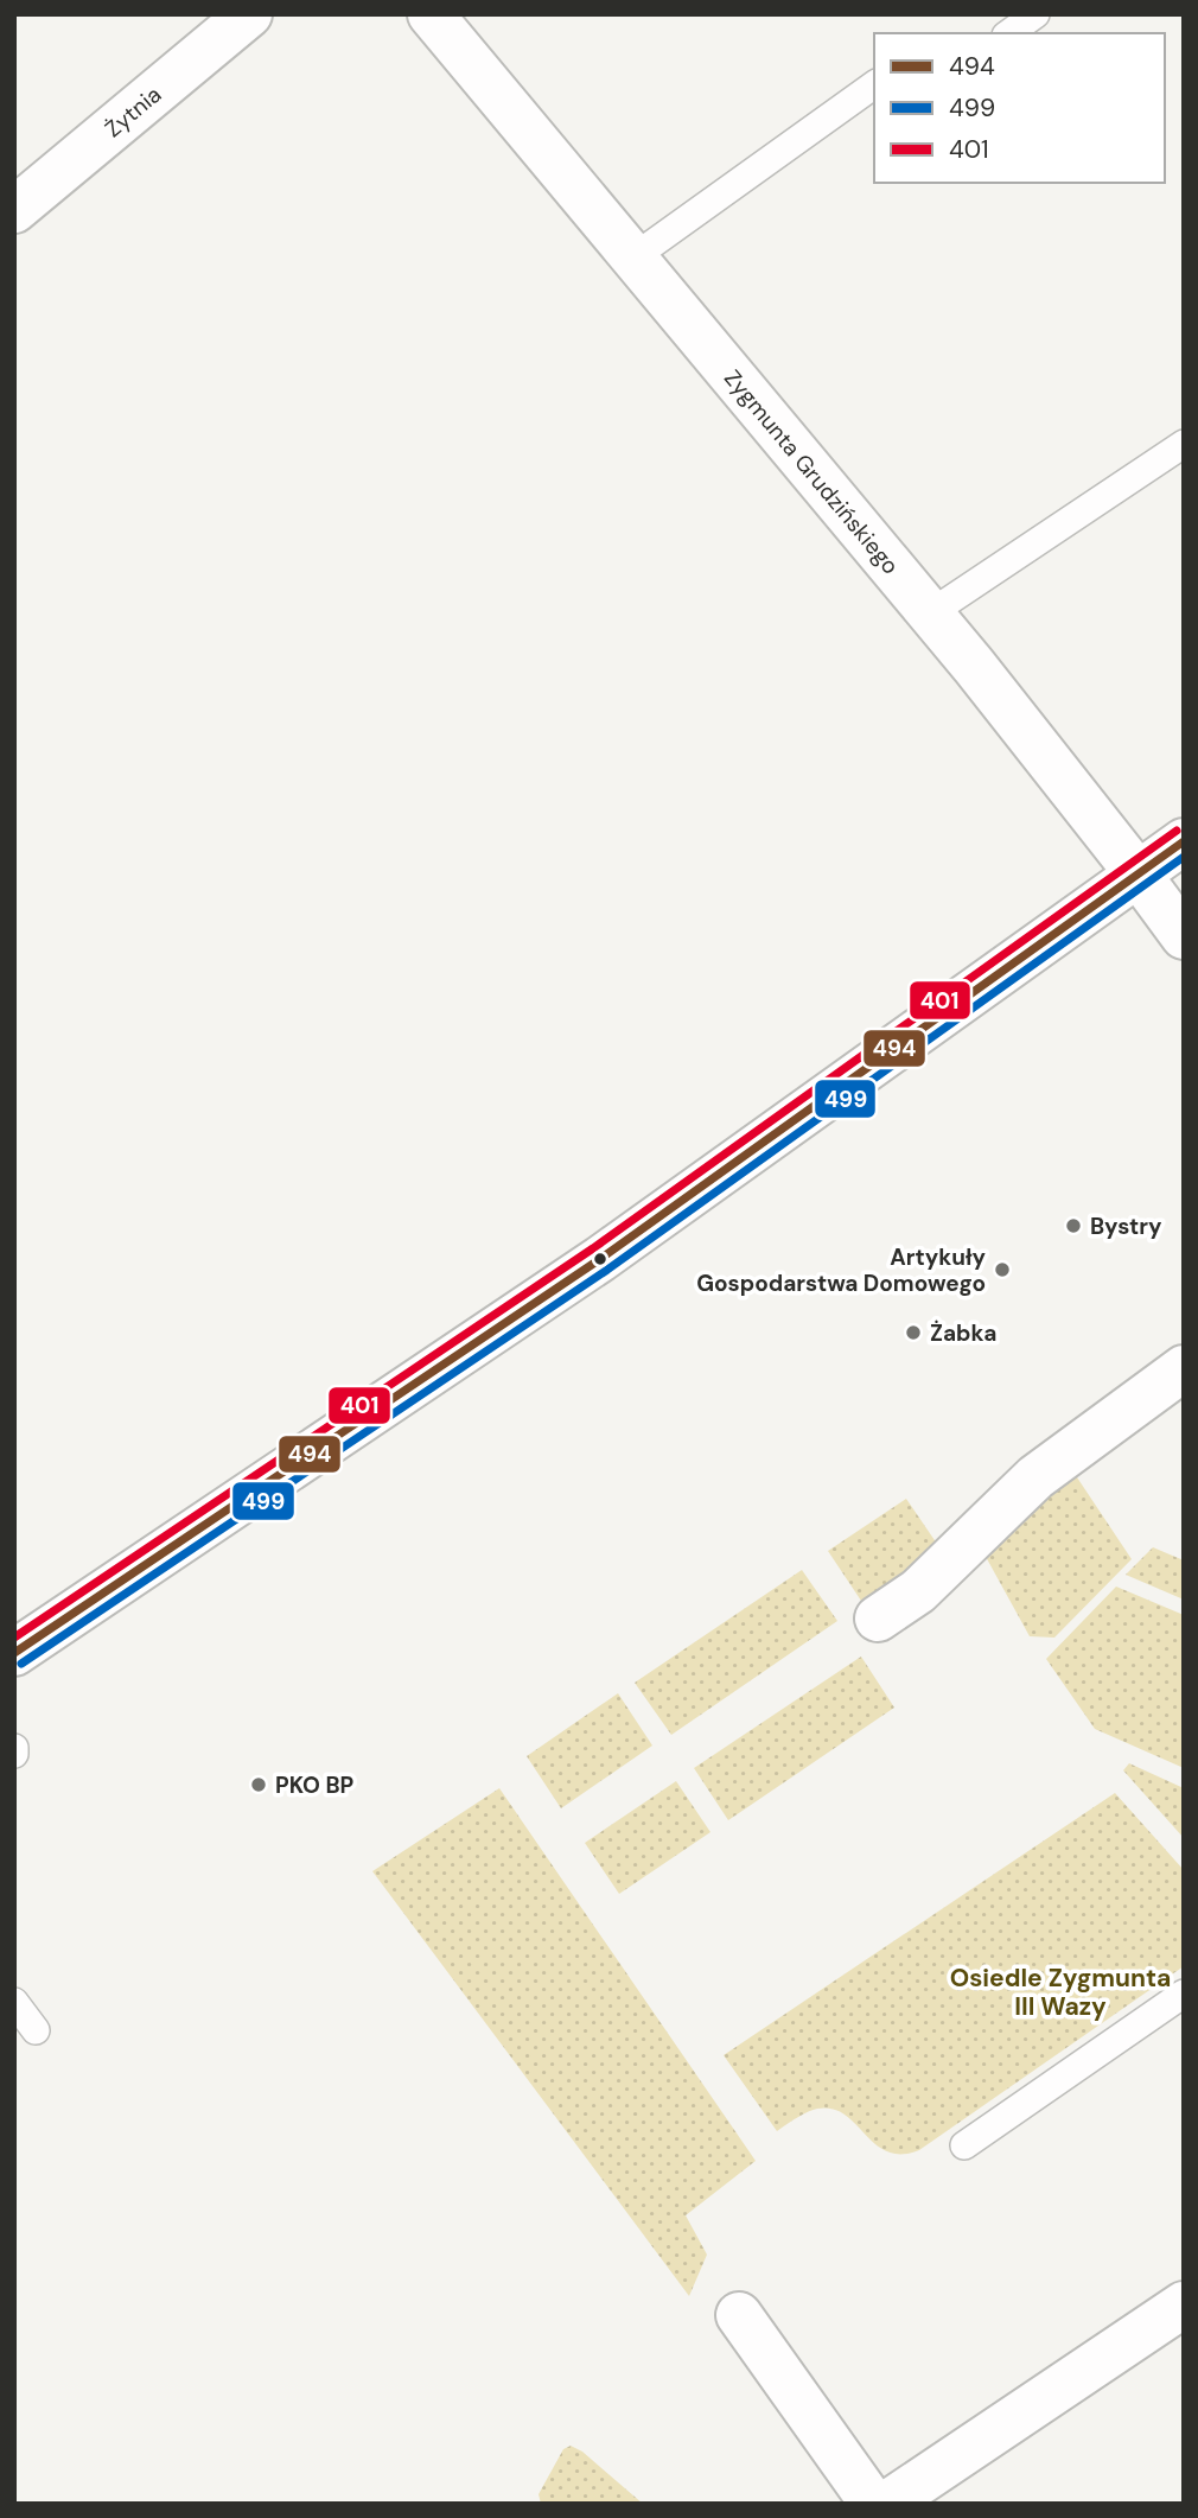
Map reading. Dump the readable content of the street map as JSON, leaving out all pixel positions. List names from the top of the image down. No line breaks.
{"streets":{"street":["Żytnia","Zygmunta Grudzińskiego"]},"districts":["Osiedle Zygmunta III Wazy"],"places":["Bystry","Artykuły Gospodarstwa Domowego","Żabka","PKO BP"],"lines":["transit line 401","transit line 494","transit line 499"],"legend":["494","499","401"]}
